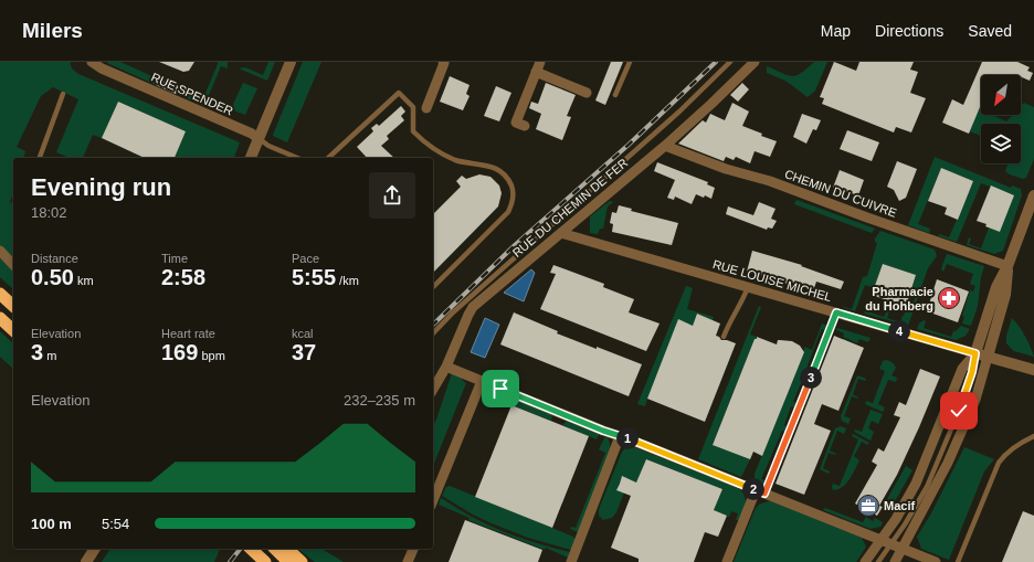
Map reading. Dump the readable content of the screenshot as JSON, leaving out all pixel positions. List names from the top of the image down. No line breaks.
{"streets":{"street":["RUE SPENDER","CHEMIN DU CUIVRE","RUE DU CHEMIN DE FER","RUE LOUISE MICHEL"]},"crossings":[["CHEMIN DU CUIVRE","RUE DU CHEMIN DE FER"],["RUE DU CHEMIN DE FER","RUE LOUISE MICHEL"]],"places":{"pharmacy":["Pharmacie du Hohberg"],"office":["Macif"]},"north":"bottom left","page":{"header":"Milers","nav":["Map","Directions","Saved"],"heading":["Evening run","18:02"],"stats":[["Distance","0.50 km"],["Time","2:58"],["Pace","5:55 /km"],["Elevation","3 m"],["Heart rate","169 bpm"],["kcal","37"]],"pins":["4","3","1","2"],"chart":["Elevation","232–235 m"],"list":[{"name":"100 m","note":"5:54"}]}}
